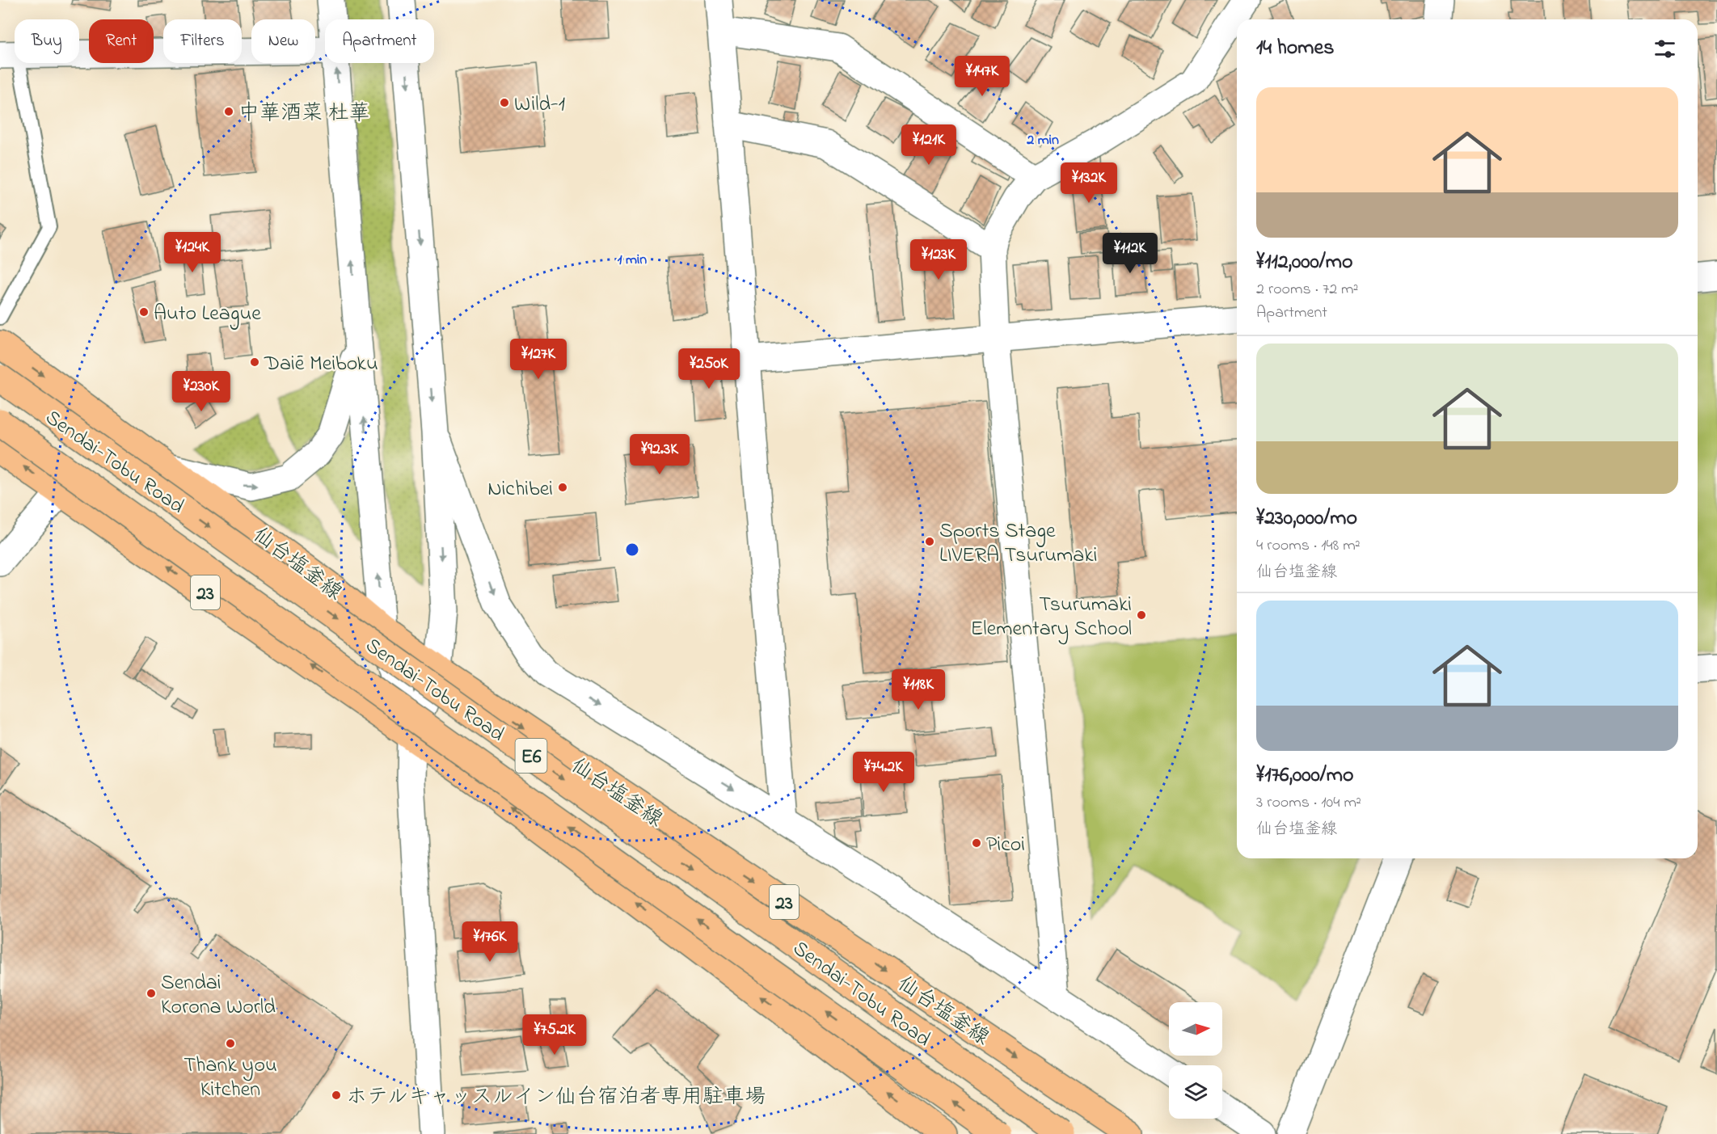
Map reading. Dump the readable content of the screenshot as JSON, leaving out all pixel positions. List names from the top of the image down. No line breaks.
{"streets":{"main road":["Sendai-Tobu Road","仙台塩釜線","23","E6"]},"places":["Wild-1","中華酒菜 杜華","Auto League","Daiē Meiboku","Nichibei","Sports Stage LIVERA Tsurumaki","Tsurumaki Elementary School","Picoi","Sendai Korona World","Thank you Kitchen","ホテルキャッスルイン仙台宿泊者専用駐車場"],"north":"right","page":{"chip":["Buy","Rent","Filters","New","Apartment"],"heading":"14 homes","price":["¥147K","¥121K","¥132K","¥124K","¥112K","¥123K","¥127K","¥250K","¥230K","¥92.3K","¥118K","¥74.2K","¥176K","¥75.2K"],"list":[{"name":"¥112,000/mo","note":"2 rooms · 72 m² · Apartment"},{"name":"¥230,000/mo","note":"4 rooms · 148 m² · 仙台塩釜線"},{"name":"¥176,000/mo","note":"3 rooms · 104 m² · 仙台塩釜線"}]},"rings":["2 min","1 min"]}
